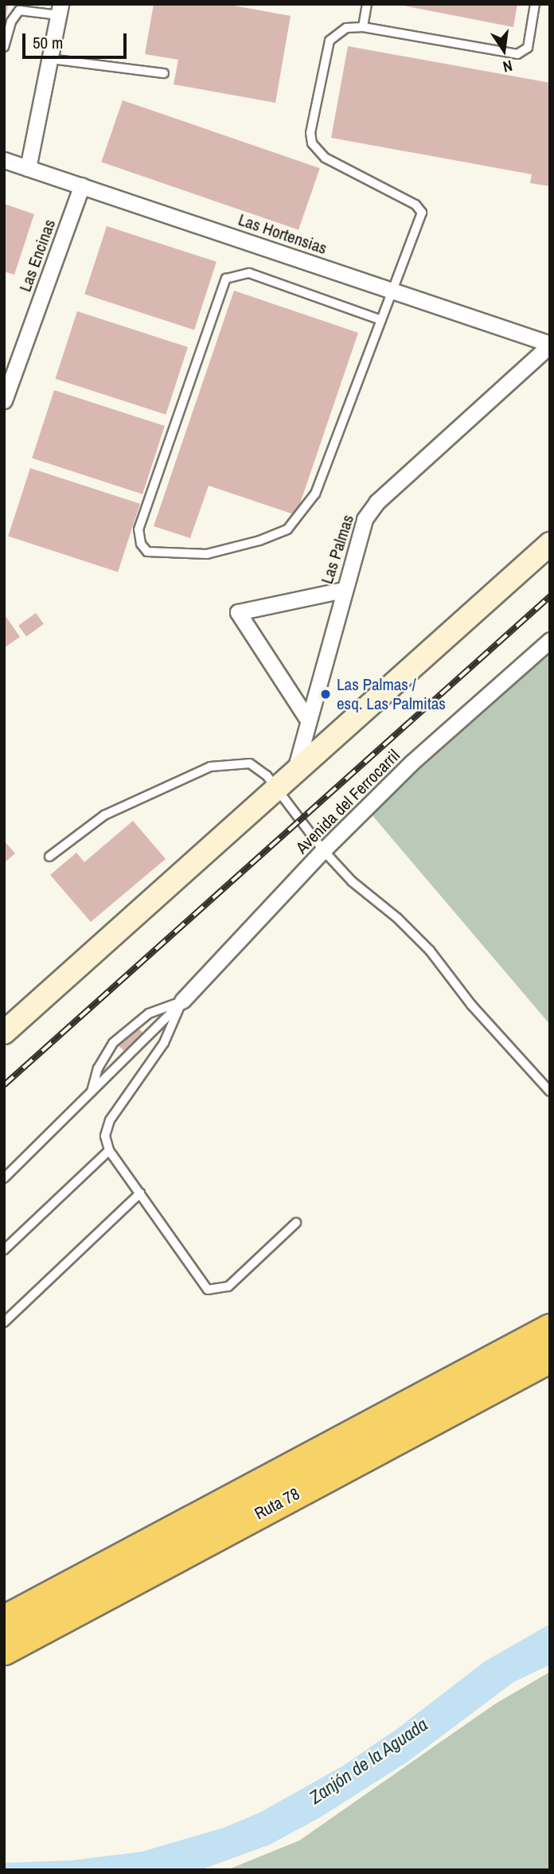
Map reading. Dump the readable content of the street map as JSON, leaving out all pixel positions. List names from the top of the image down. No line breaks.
{"streets":{"highway":["Ruta 78"],"street":["Las Hortensias","Las Encinas","Las Palmas","Avenida del Ferrocarril"]},"crossings":[["Las Hortensias","Las Encinas"],["Las Hortensias","Las Palmas"]],"water":["Zanjón de la Aguada"],"places":["Las Palmas / esq. Las Palmitas"],"scale_bar":"50 m","north":"bottom"}
